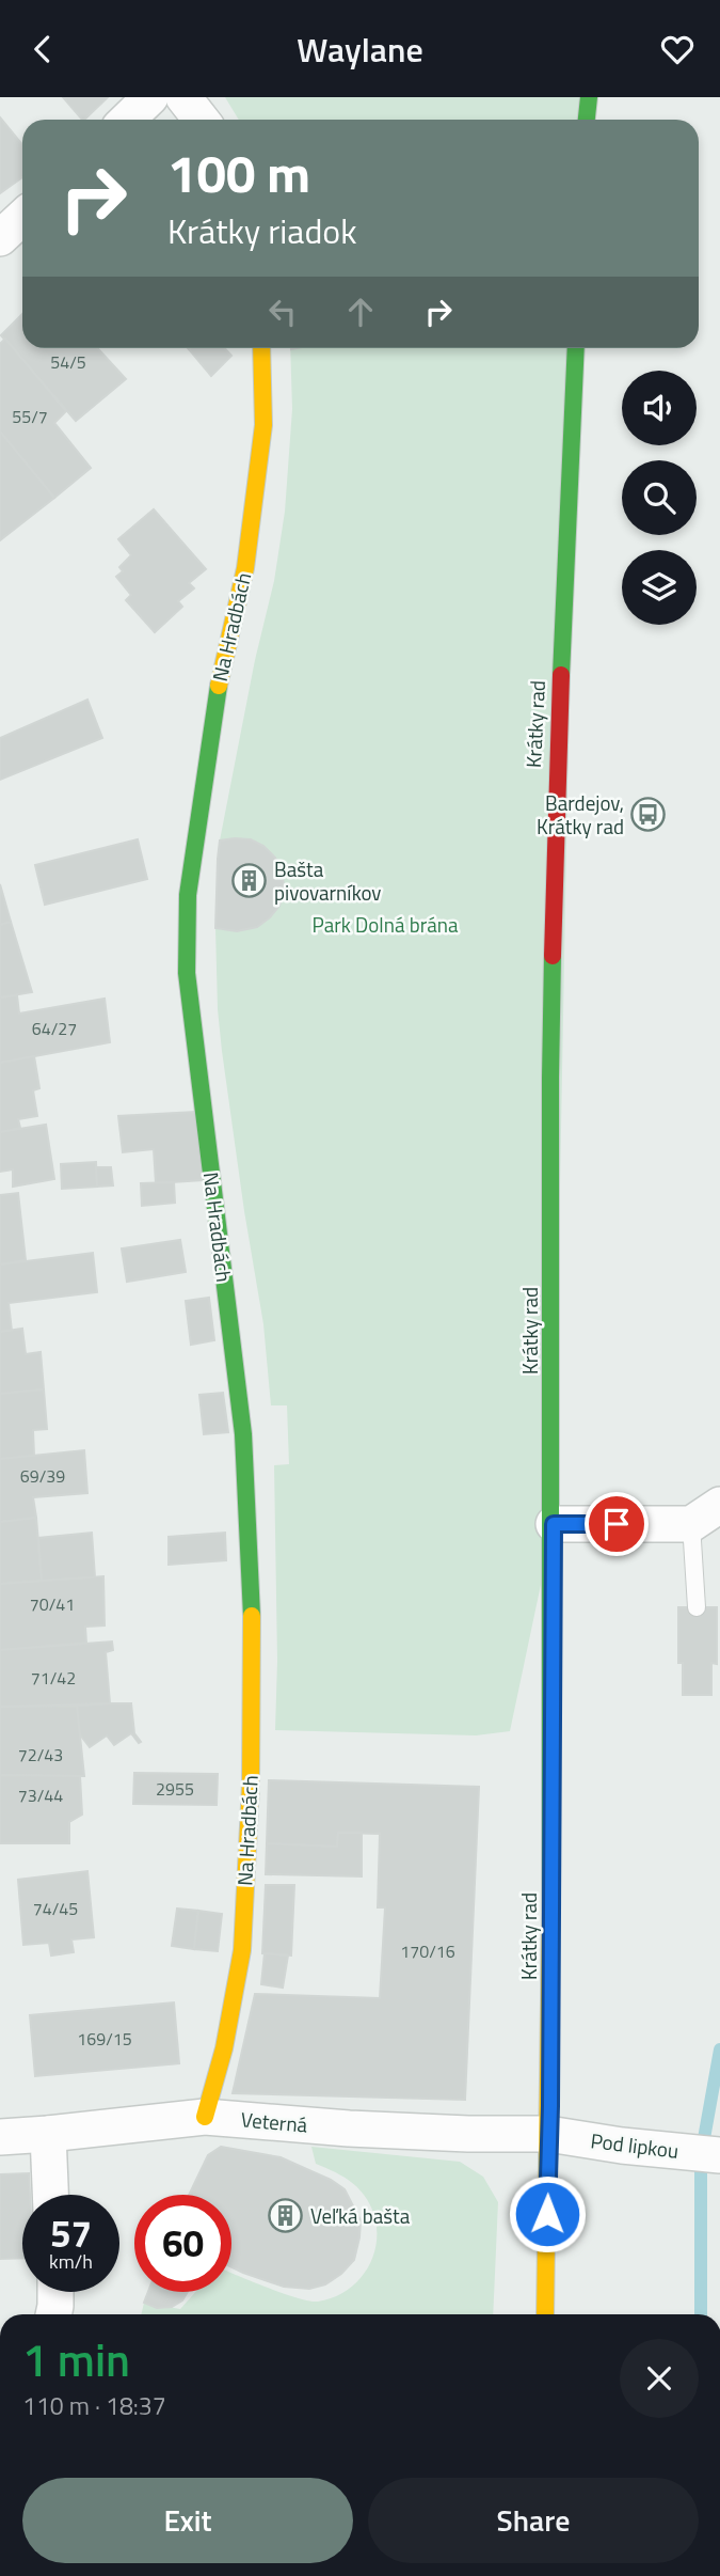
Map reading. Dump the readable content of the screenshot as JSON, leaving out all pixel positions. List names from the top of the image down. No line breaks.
{"streets":{"main road":["Na Hradbách","Krátky rad"],"street":["Veterná","Pod lipkou"]},"crossings":[["Na Hradbách","Veterná"],["Krátky rad","Veterná"],["Krátky rad","Pod lipkou"],["Veterná","Pod lipkou"]],"parks":["Park Dolná brána"],"places":{"bus stop":["Bardejov, Krátky rad"],"building":["Bašta pivovarníkov","Veľká bašta"]},"house_numbers":["54/5","55/7","64/27","69/39","70/41","71/42","72/43","2955","73/44","74/45","170/16","169/15"],"page":{"header":"Waylane","turn":["100 m","Krátky riadok"],"speed":"57 km/h","limit":"60","heading":["1 min","110 m · 18:37"],"buttons":["Exit","Share"]}}
